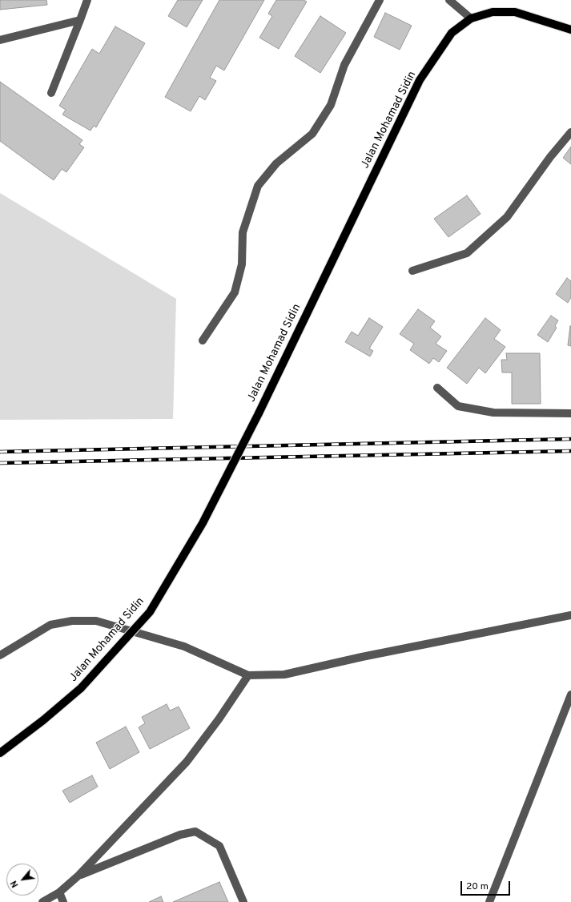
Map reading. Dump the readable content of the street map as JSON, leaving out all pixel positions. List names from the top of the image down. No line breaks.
{"streets":{"main road":["Jalan Mohamad Sidin"]},"scale_bar":"20 m","north":"bottom left"}
